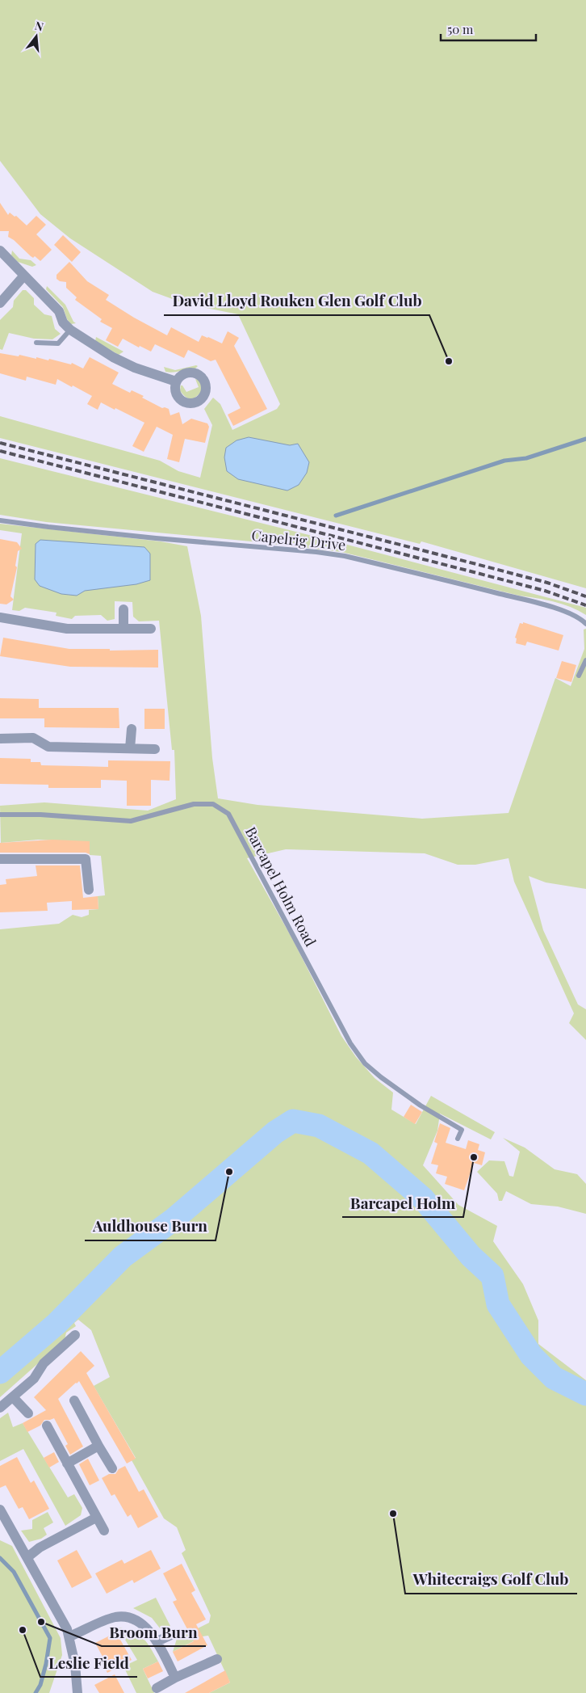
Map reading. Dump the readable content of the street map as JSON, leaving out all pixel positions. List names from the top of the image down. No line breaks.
{"streets":{"lane":["Capelrig Drive","Barcapel Holm Road"]},"places":["David Lloyd Rouken Glen Golf Club","Barcapel Holm","Auldhouse Burn","Whitecraigs Golf Club","Broom Burn","Leslie Field"],"scale_bar":"50 m","north":"top"}
